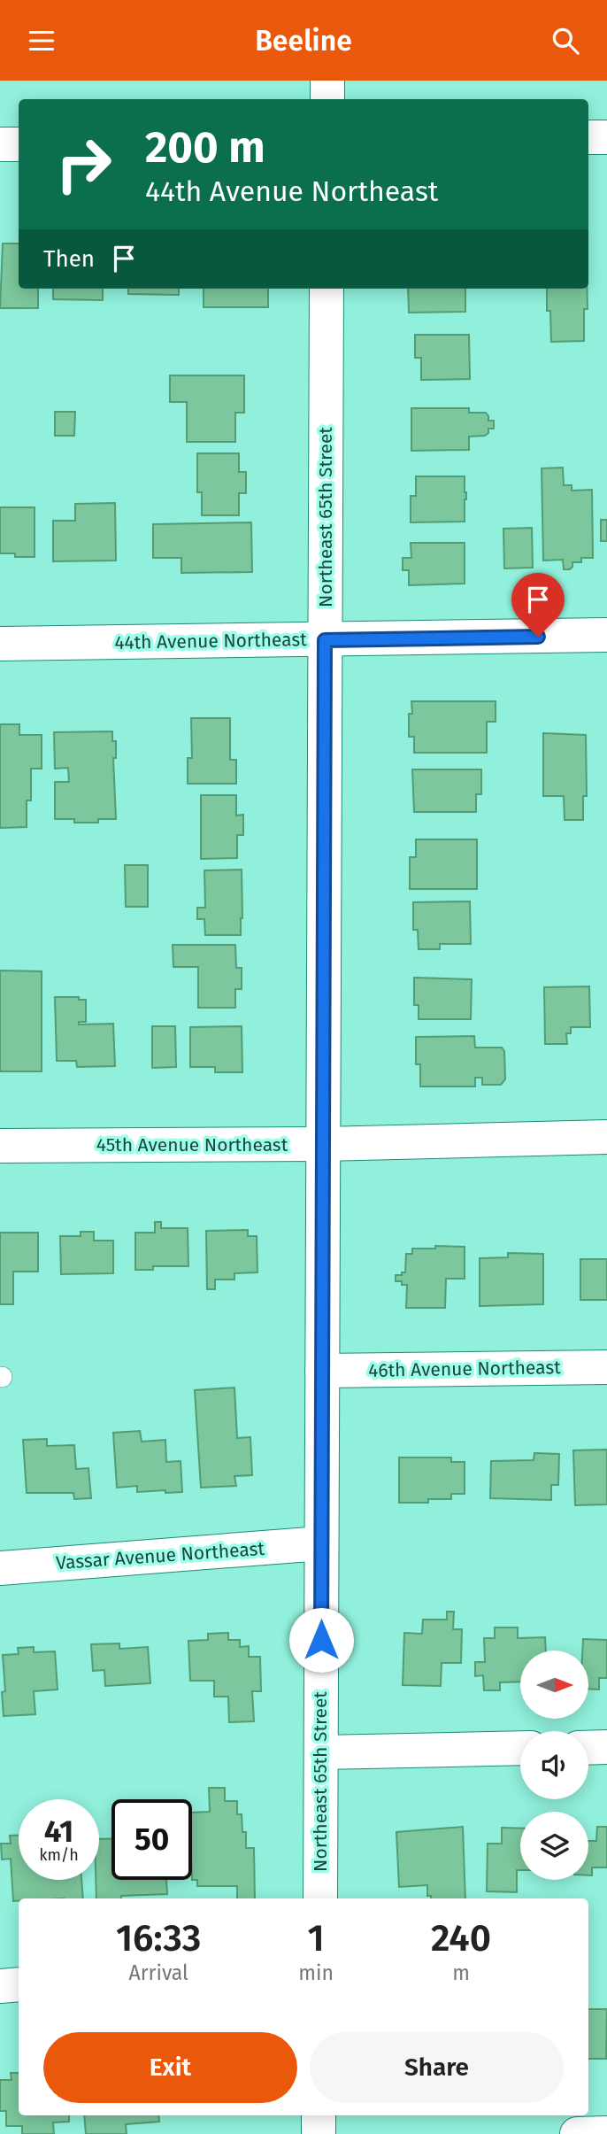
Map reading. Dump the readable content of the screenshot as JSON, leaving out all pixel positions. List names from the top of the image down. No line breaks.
{"streets":{"street":["Northeast 65th Street","44th Avenue Northeast","45th Avenue Northeast","46th Avenue Northeast","Vassar Avenue Northeast"]},"crossings":[["Northeast 65th Street","44th Avenue Northeast"],["Northeast 65th Street","45th Avenue Northeast"],["Northeast 65th Street","46th Avenue Northeast"],["Northeast 65th Street","Vassar Avenue Northeast"]],"north":"right","page":{"header":"Beeline","turn":["200 m","44th Avenue Northeast"],"then":"Then","speed":"41 km/h","limit":"50","eta":["16:33","Arrival","1","min","240","m"],"buttons":["Exit","Share"]}}
